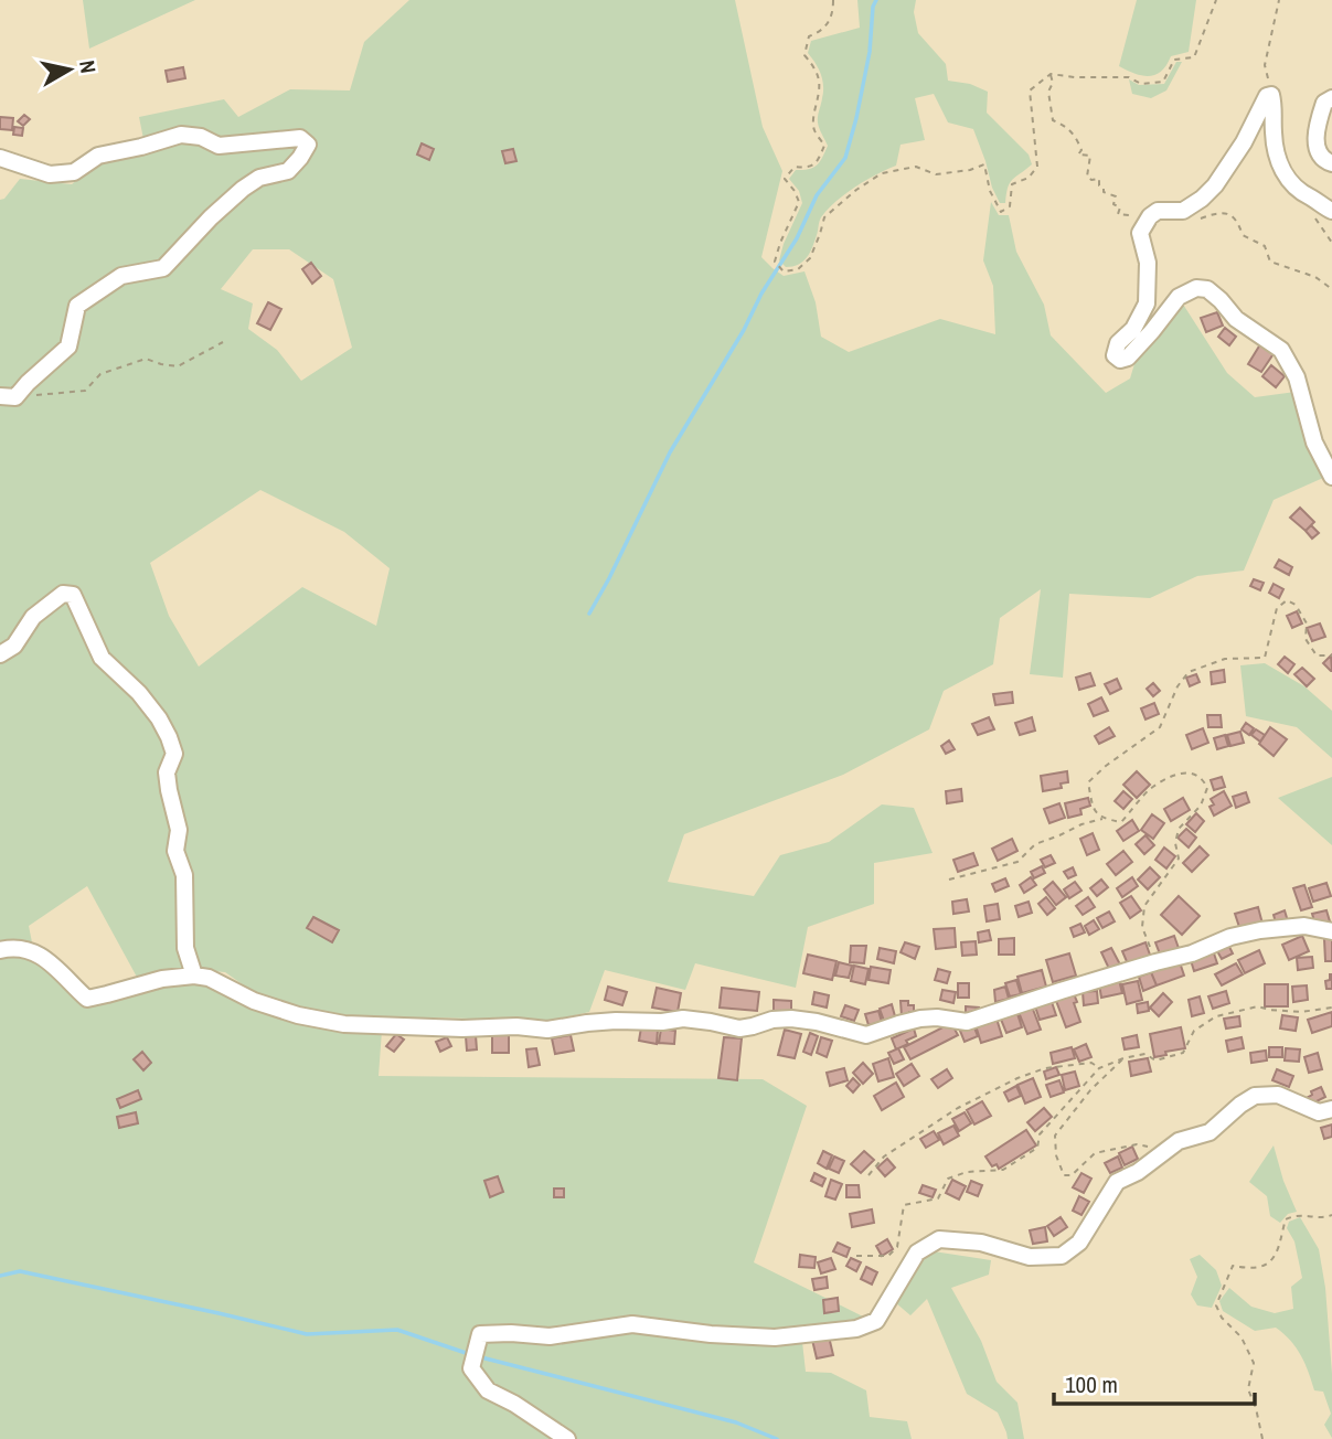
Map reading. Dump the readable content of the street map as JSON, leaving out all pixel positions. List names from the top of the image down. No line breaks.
{"scale_bar":"100 m","north":"right"}
